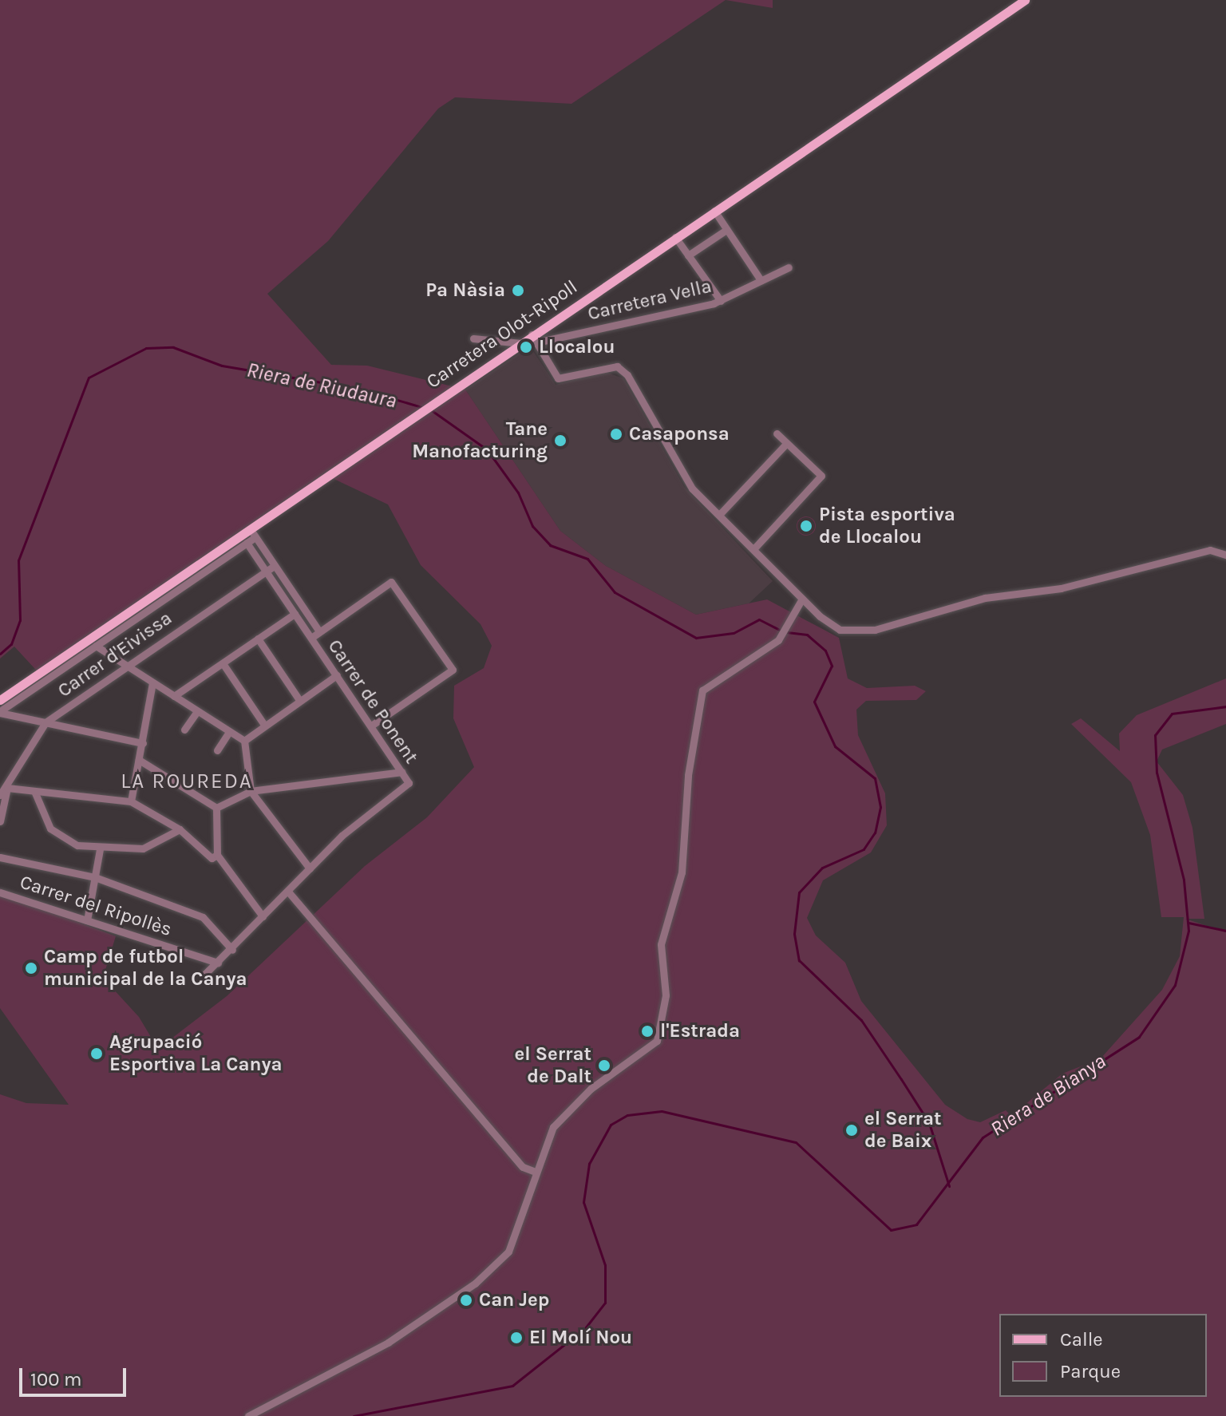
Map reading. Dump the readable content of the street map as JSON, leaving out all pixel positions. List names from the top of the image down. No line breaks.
{"streets":{"main road":["Carretera Olot-Ripoll"],"street":["Carretera Vella","Carrer d'Eivissa","Carrer de Ponent","Carrer del Ripollès"]},"crossings":[["Carretera Vella","Carretera Olot-Ripoll"],["Carretera Olot-Ripoll","Carrer de Ponent"],["Carrer d'Eivissa","Carrer de Ponent"]],"districts":["LA ROUREDA"],"water":["Riera de Riudaura","Riera de Bianya"],"places":["Pa Nàsia","Llocalou","Casaponsa","Tane Manofacturing","Pista esportiva de Llocalou","Camp de futbol municipal de la Canya","l'Estrada","Agrupació Esportiva La Canya","el Serrat de Dalt","el Serrat de Baix","Can Jep","El Molí Nou"],"legend":["Calle","Parque"],"scale_bar":"100 m"}
